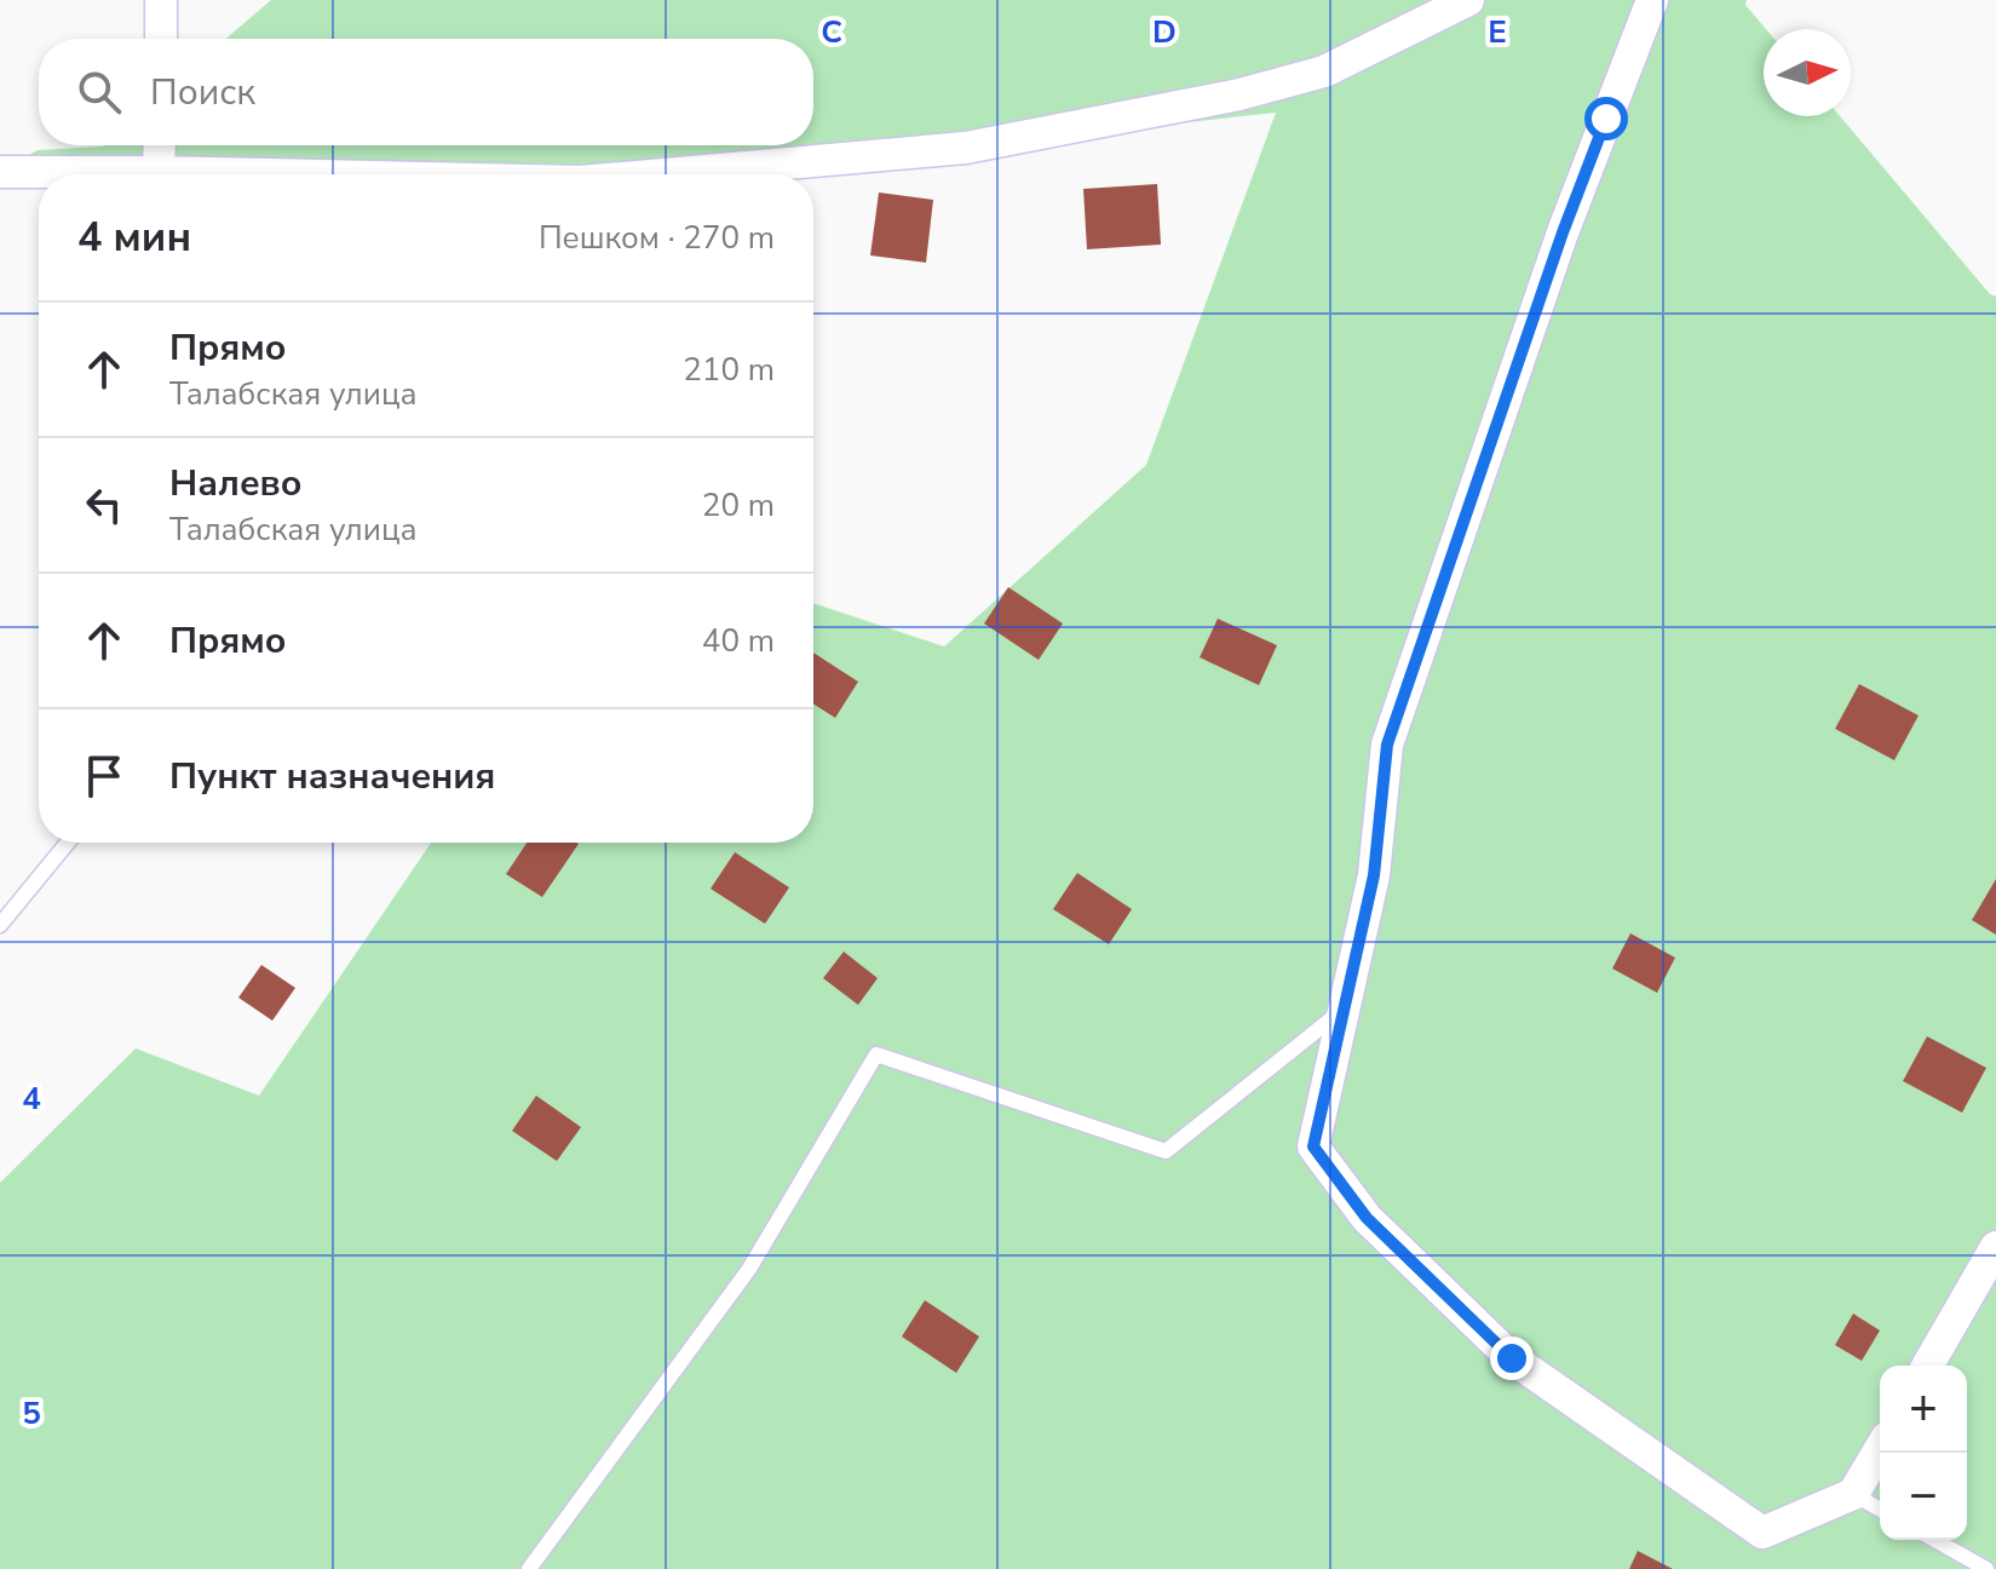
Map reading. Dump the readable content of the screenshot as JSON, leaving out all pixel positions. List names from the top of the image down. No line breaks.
{"north":"right","page":{"search":"Поиск","heading":["4 мин","Пешком · 270 m"],"list":[["Прямо","Талабская улица","210 m"],["Налево","Талабская улица","20 m"],["Прямо","40 m"],"Пункт назначения"],"map_buttons":["+","−"]},"grid":{"columns":["C","D","E"],"rows":["4","5"]}}
